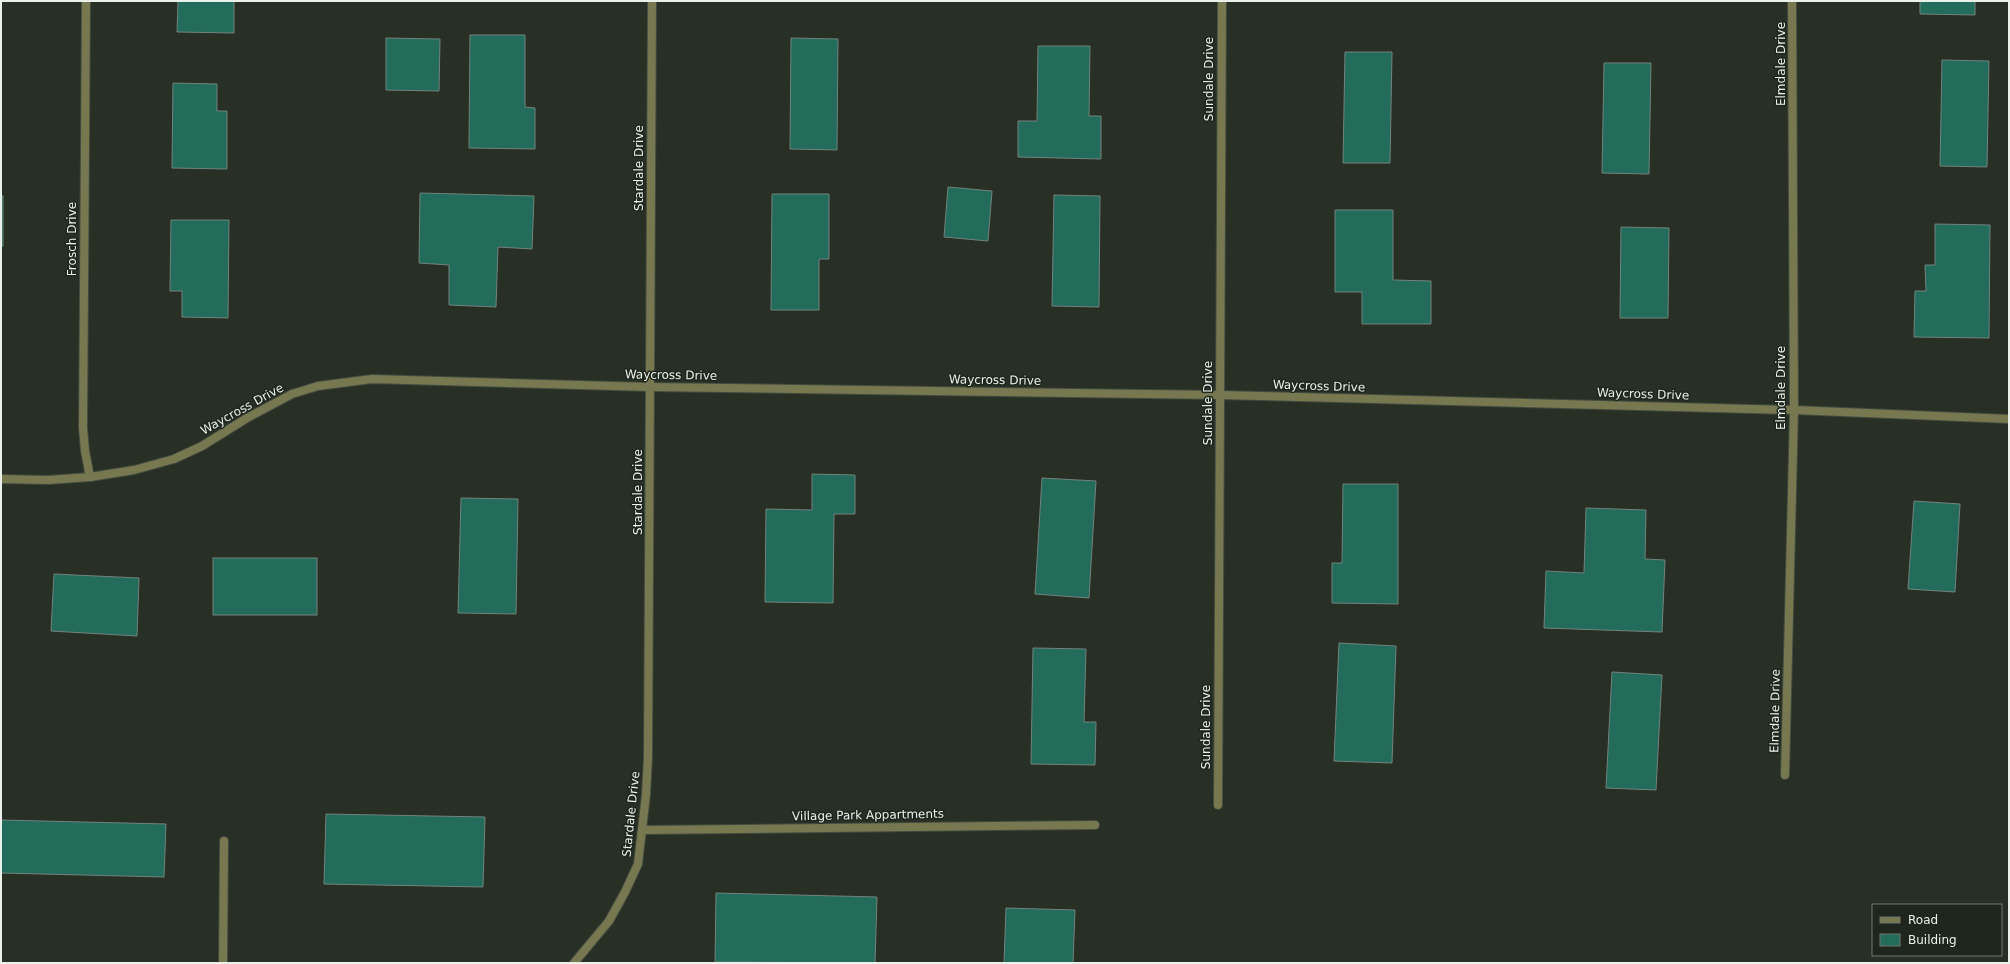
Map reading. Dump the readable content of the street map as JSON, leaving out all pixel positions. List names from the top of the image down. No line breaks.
{"streets":{"street":["Elmdale Drive","Sundale Drive","Stardale Drive","Frosch Drive","Waycross Drive","Village Park Appartments"]},"crossings":[["Elmdale Drive","Waycross Drive"],["Sundale Drive","Waycross Drive"],["Stardale Drive","Waycross Drive"],["Stardale Drive","Village Park Appartments"],["Frosch Drive","Waycross Drive"]],"legend":["Road","Building"]}
